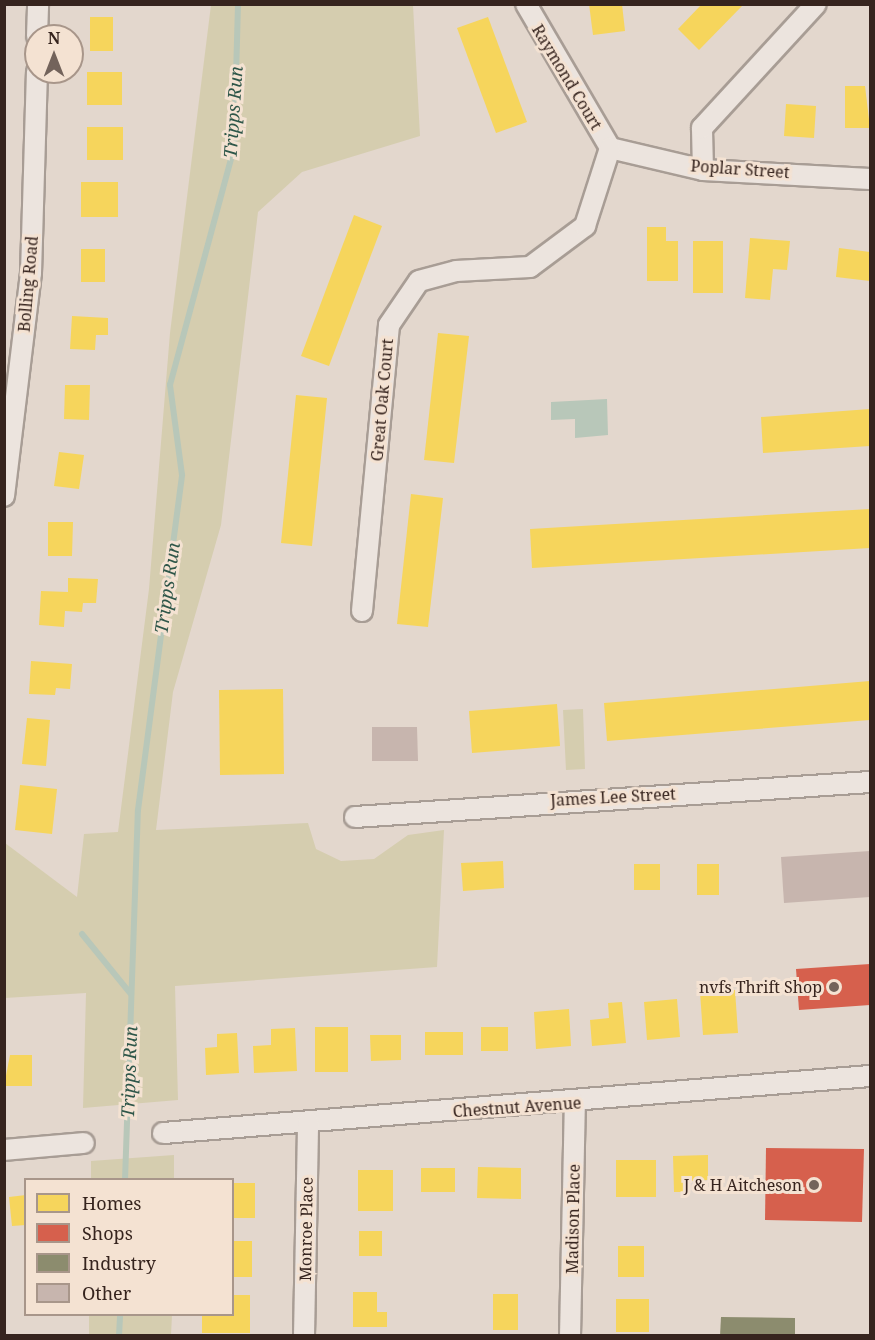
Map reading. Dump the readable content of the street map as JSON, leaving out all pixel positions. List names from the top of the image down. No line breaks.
{"streets":{"street":["Raymond Court","Poplar Street","Bolling Road","Great Oak Court","James Lee Street","Chestnut Avenue","Madison Place","Monroe Place"]},"crossings":[["Raymond Court","Poplar Street"],["Raymond Court","Great Oak Court"],["Poplar Street","Great Oak Court"],["Chestnut Avenue","Madison Place"],["Chestnut Avenue","Monroe Place"]],"water":["Tripps Run"],"places":["nvfs Thrift Shop","J & H Aitcheson"],"legend":["Homes","Shops","Industry","Other"],"north":"top"}
